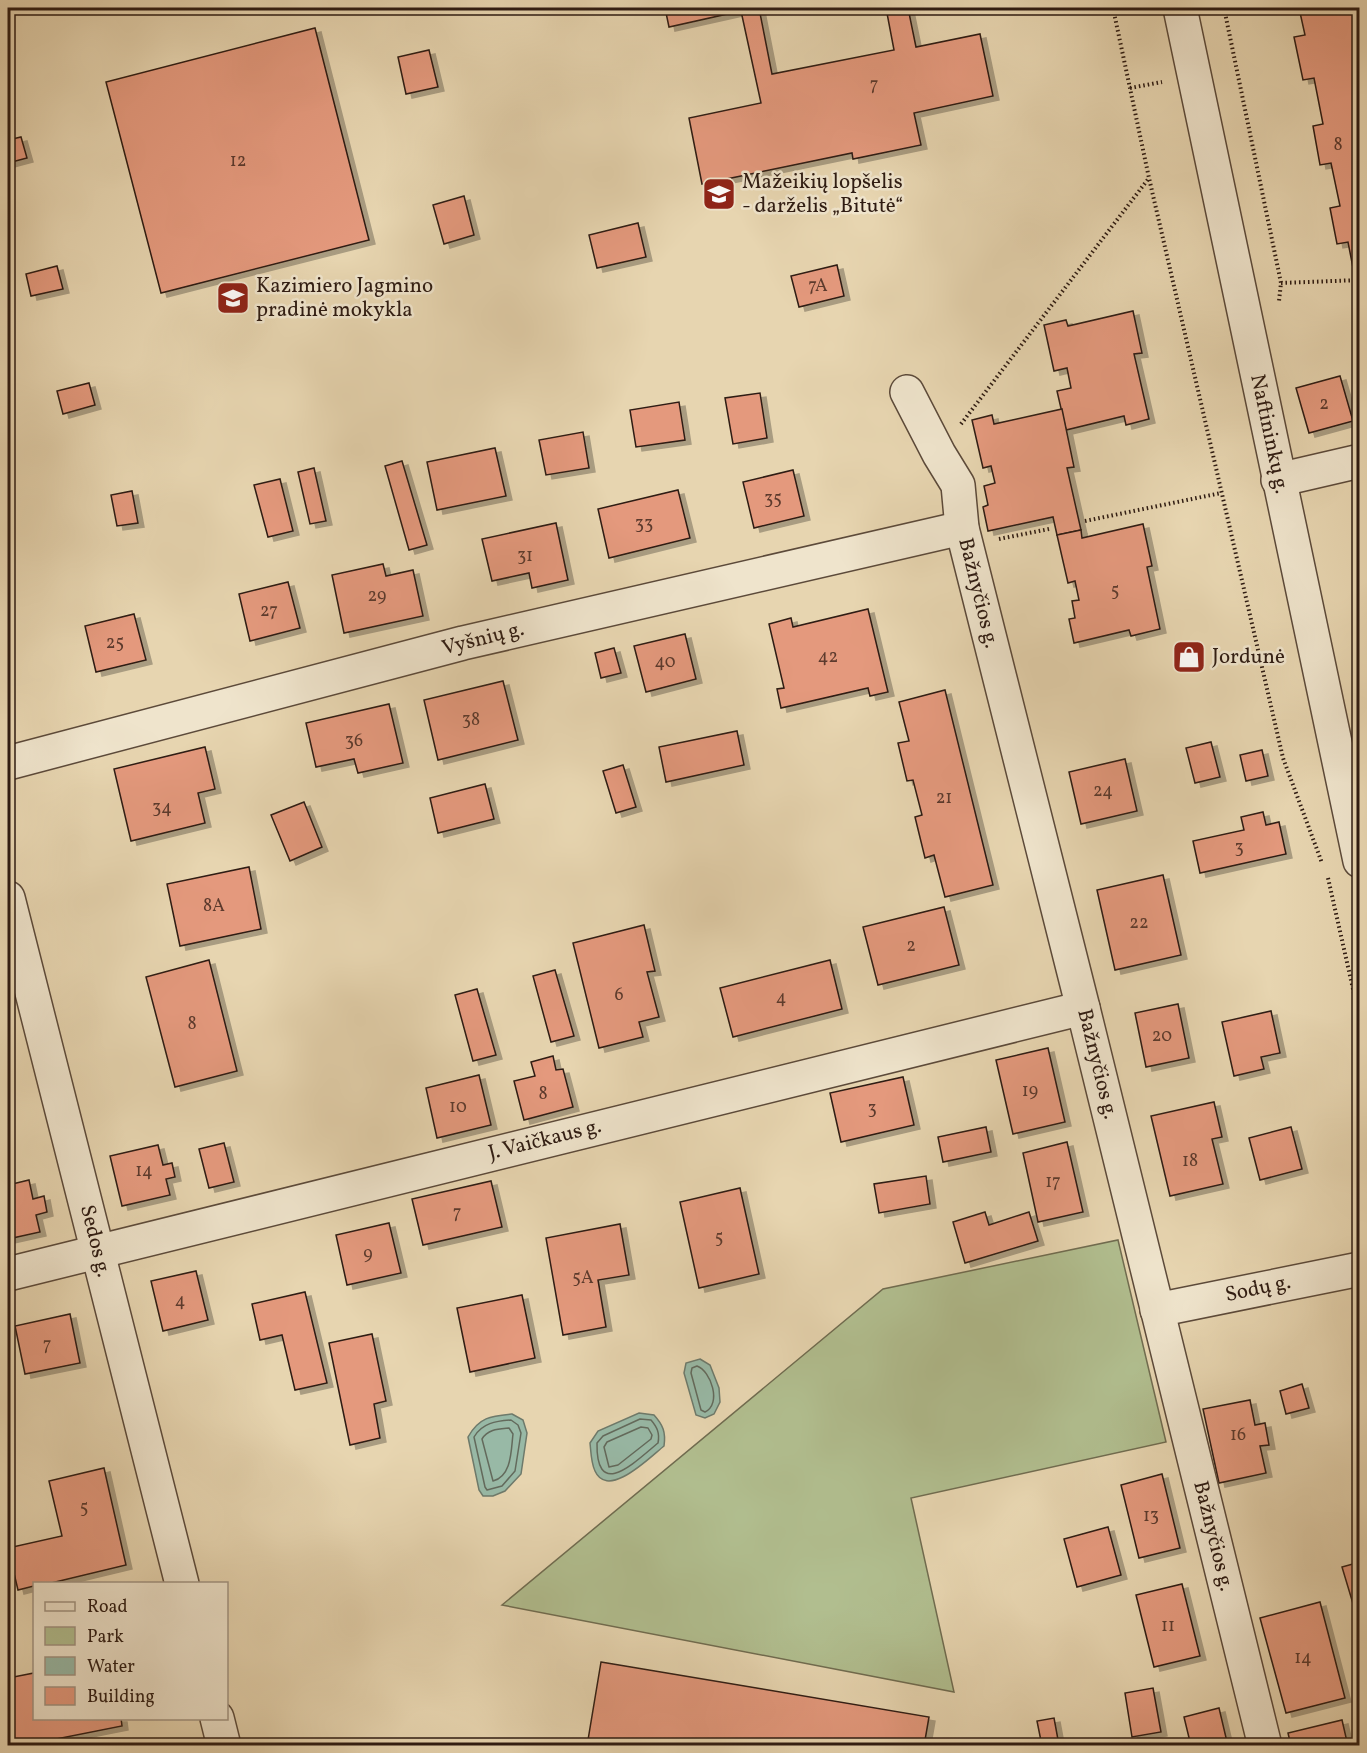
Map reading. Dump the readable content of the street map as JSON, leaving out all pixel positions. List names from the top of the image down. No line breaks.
{"streets":{"street":["Naftininkų g.","Bažnyčios g.","Vyšnių g.","J. Vaičkaus g.","Sedos g.","Sodų g."]},"crossings":[["Bažnyčios g.","Vyšnių g."],["Bažnyčios g.","J. Vaičkaus g."],["Bažnyčios g.","Sodų g."],["J. Vaičkaus g.","Sedos g."]],"places":{"school or university":["Mažeikių lopšelis - darželis „Bitutė“","Kazimiero Jagmino pradinė mokykla"],"shop":["Jordunė"]},"house_numbers":["7","8","12","7A","2","35","33","31","5","29","27","25","42","40","38","36","24","21","34","3","8A","22","2","6","4","8","20","19","8","10","3","18","14","17","7","5","9","5A","4","7","16","5","13","11","14"],"legend":["Road","Park","Water","Building"]}
